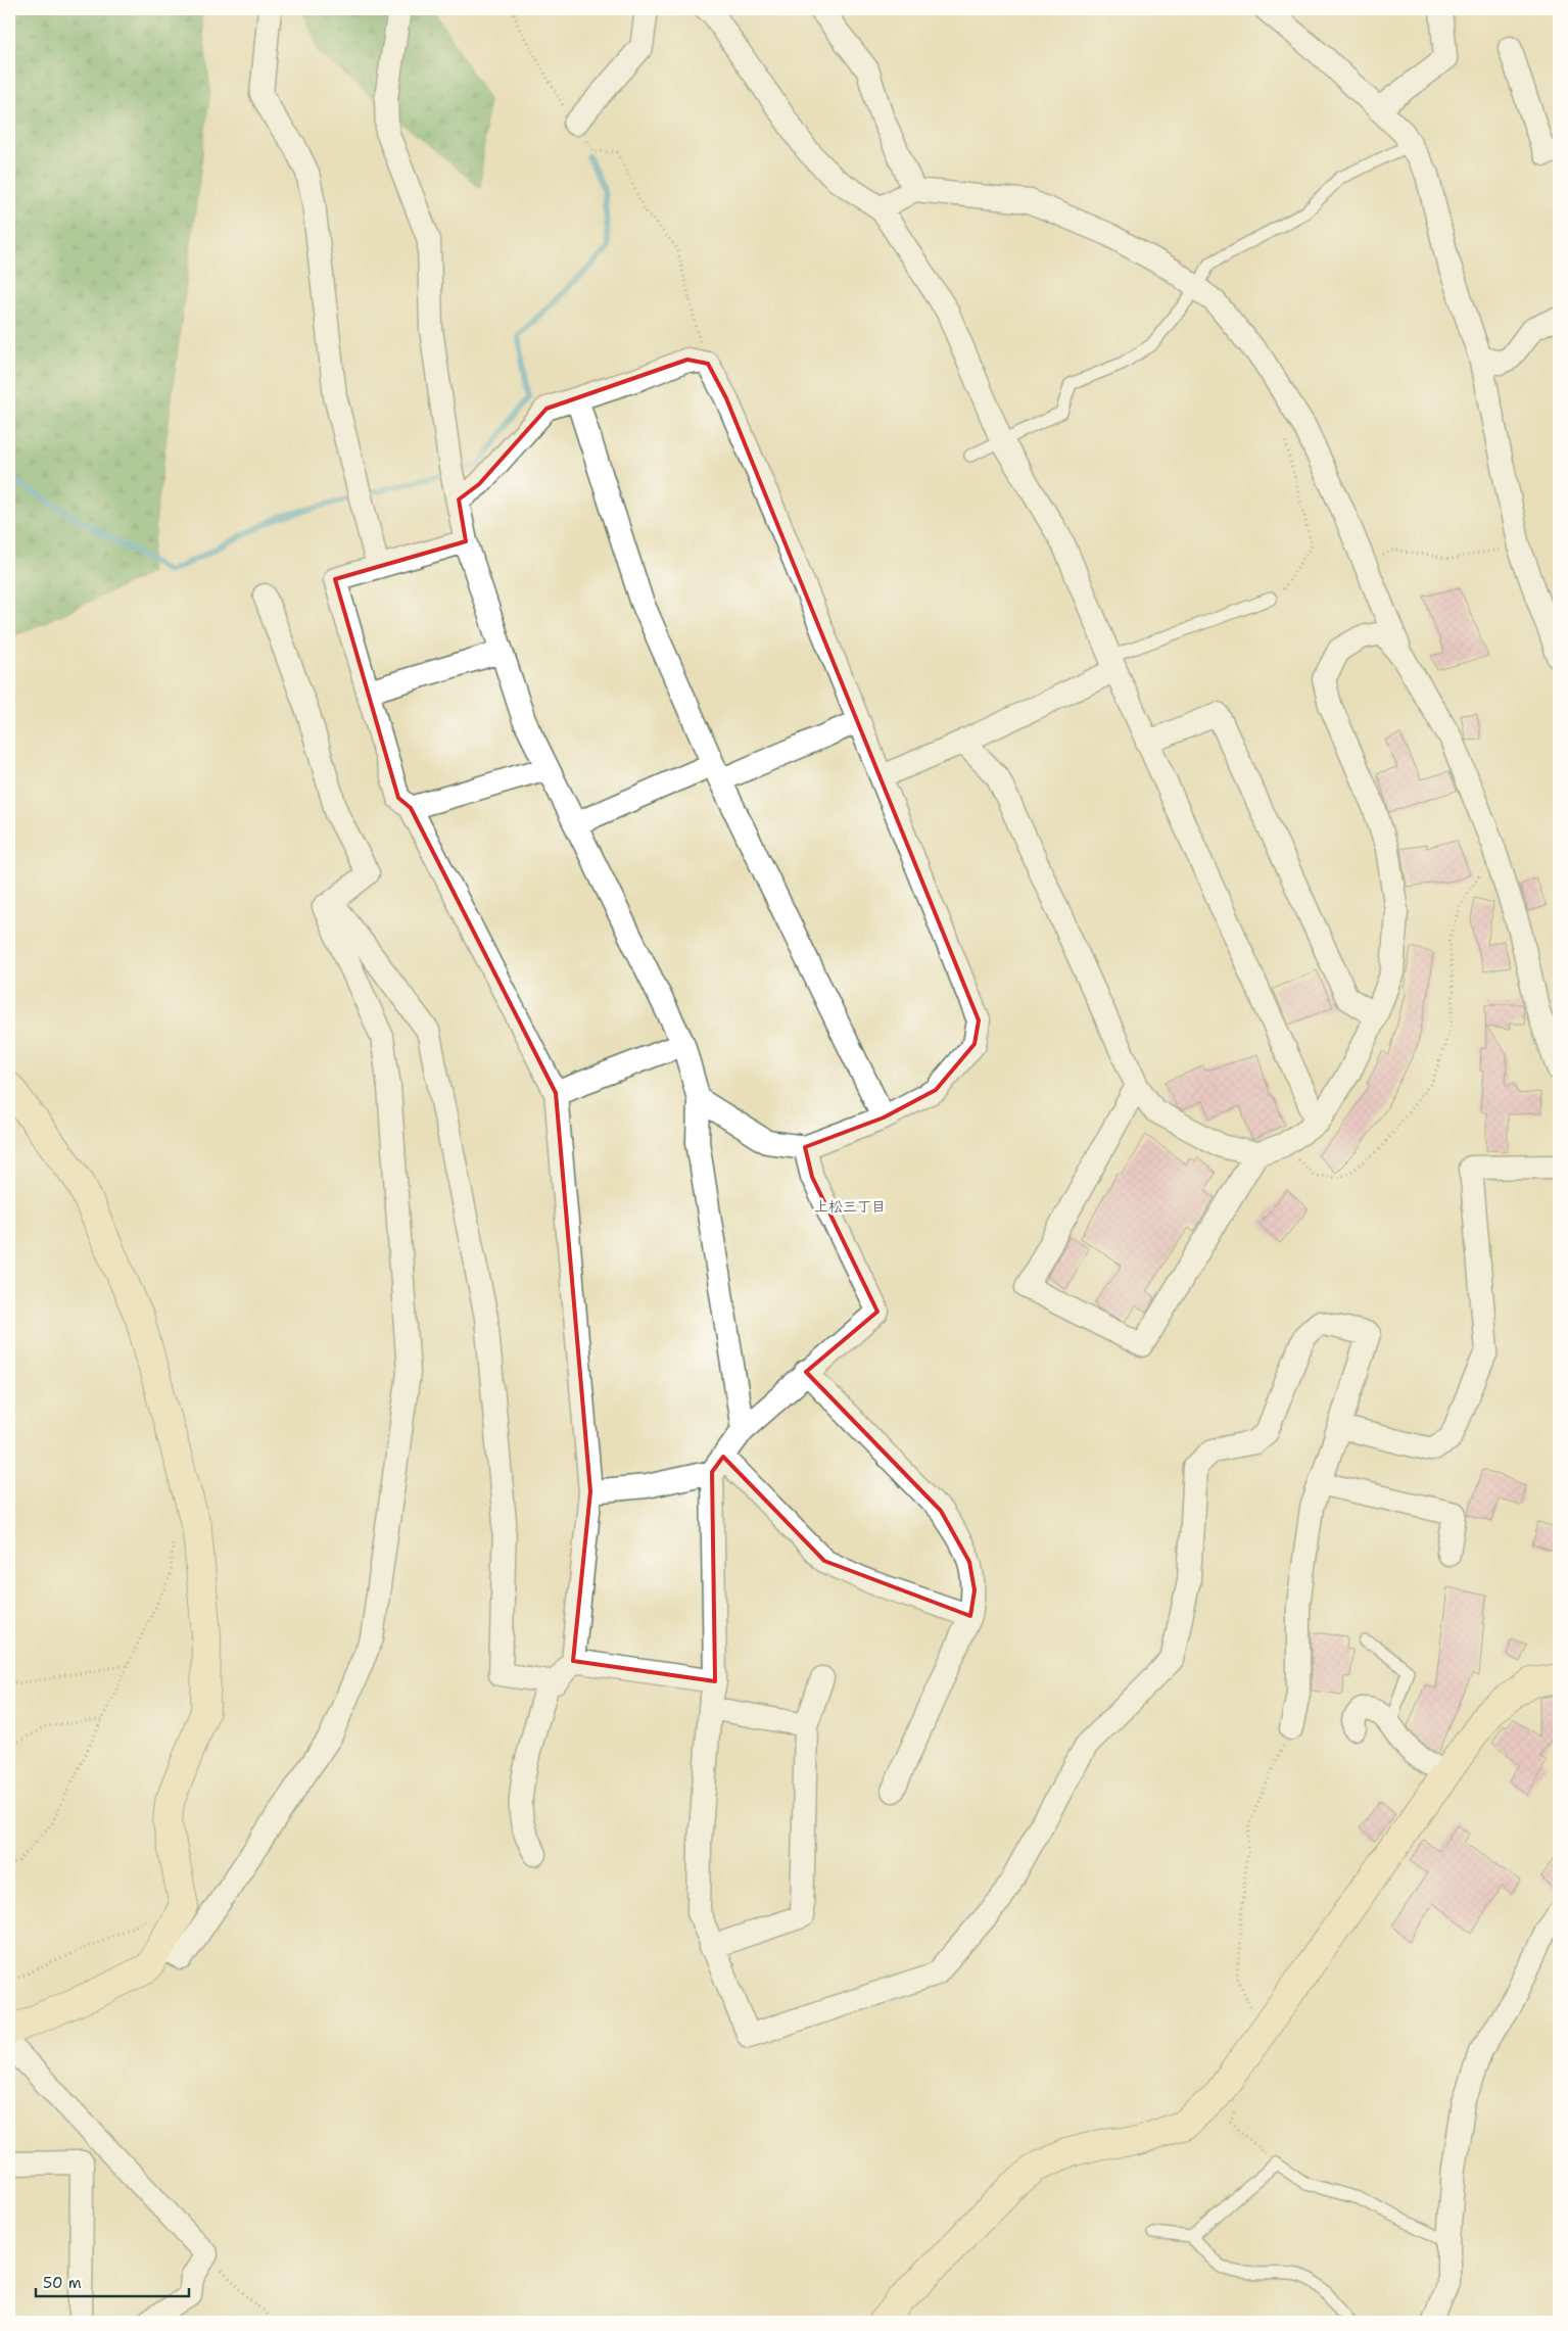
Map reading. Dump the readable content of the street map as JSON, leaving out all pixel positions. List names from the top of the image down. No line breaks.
{"districts":["上松三丁目"],"scale_bar":"50 m"}
